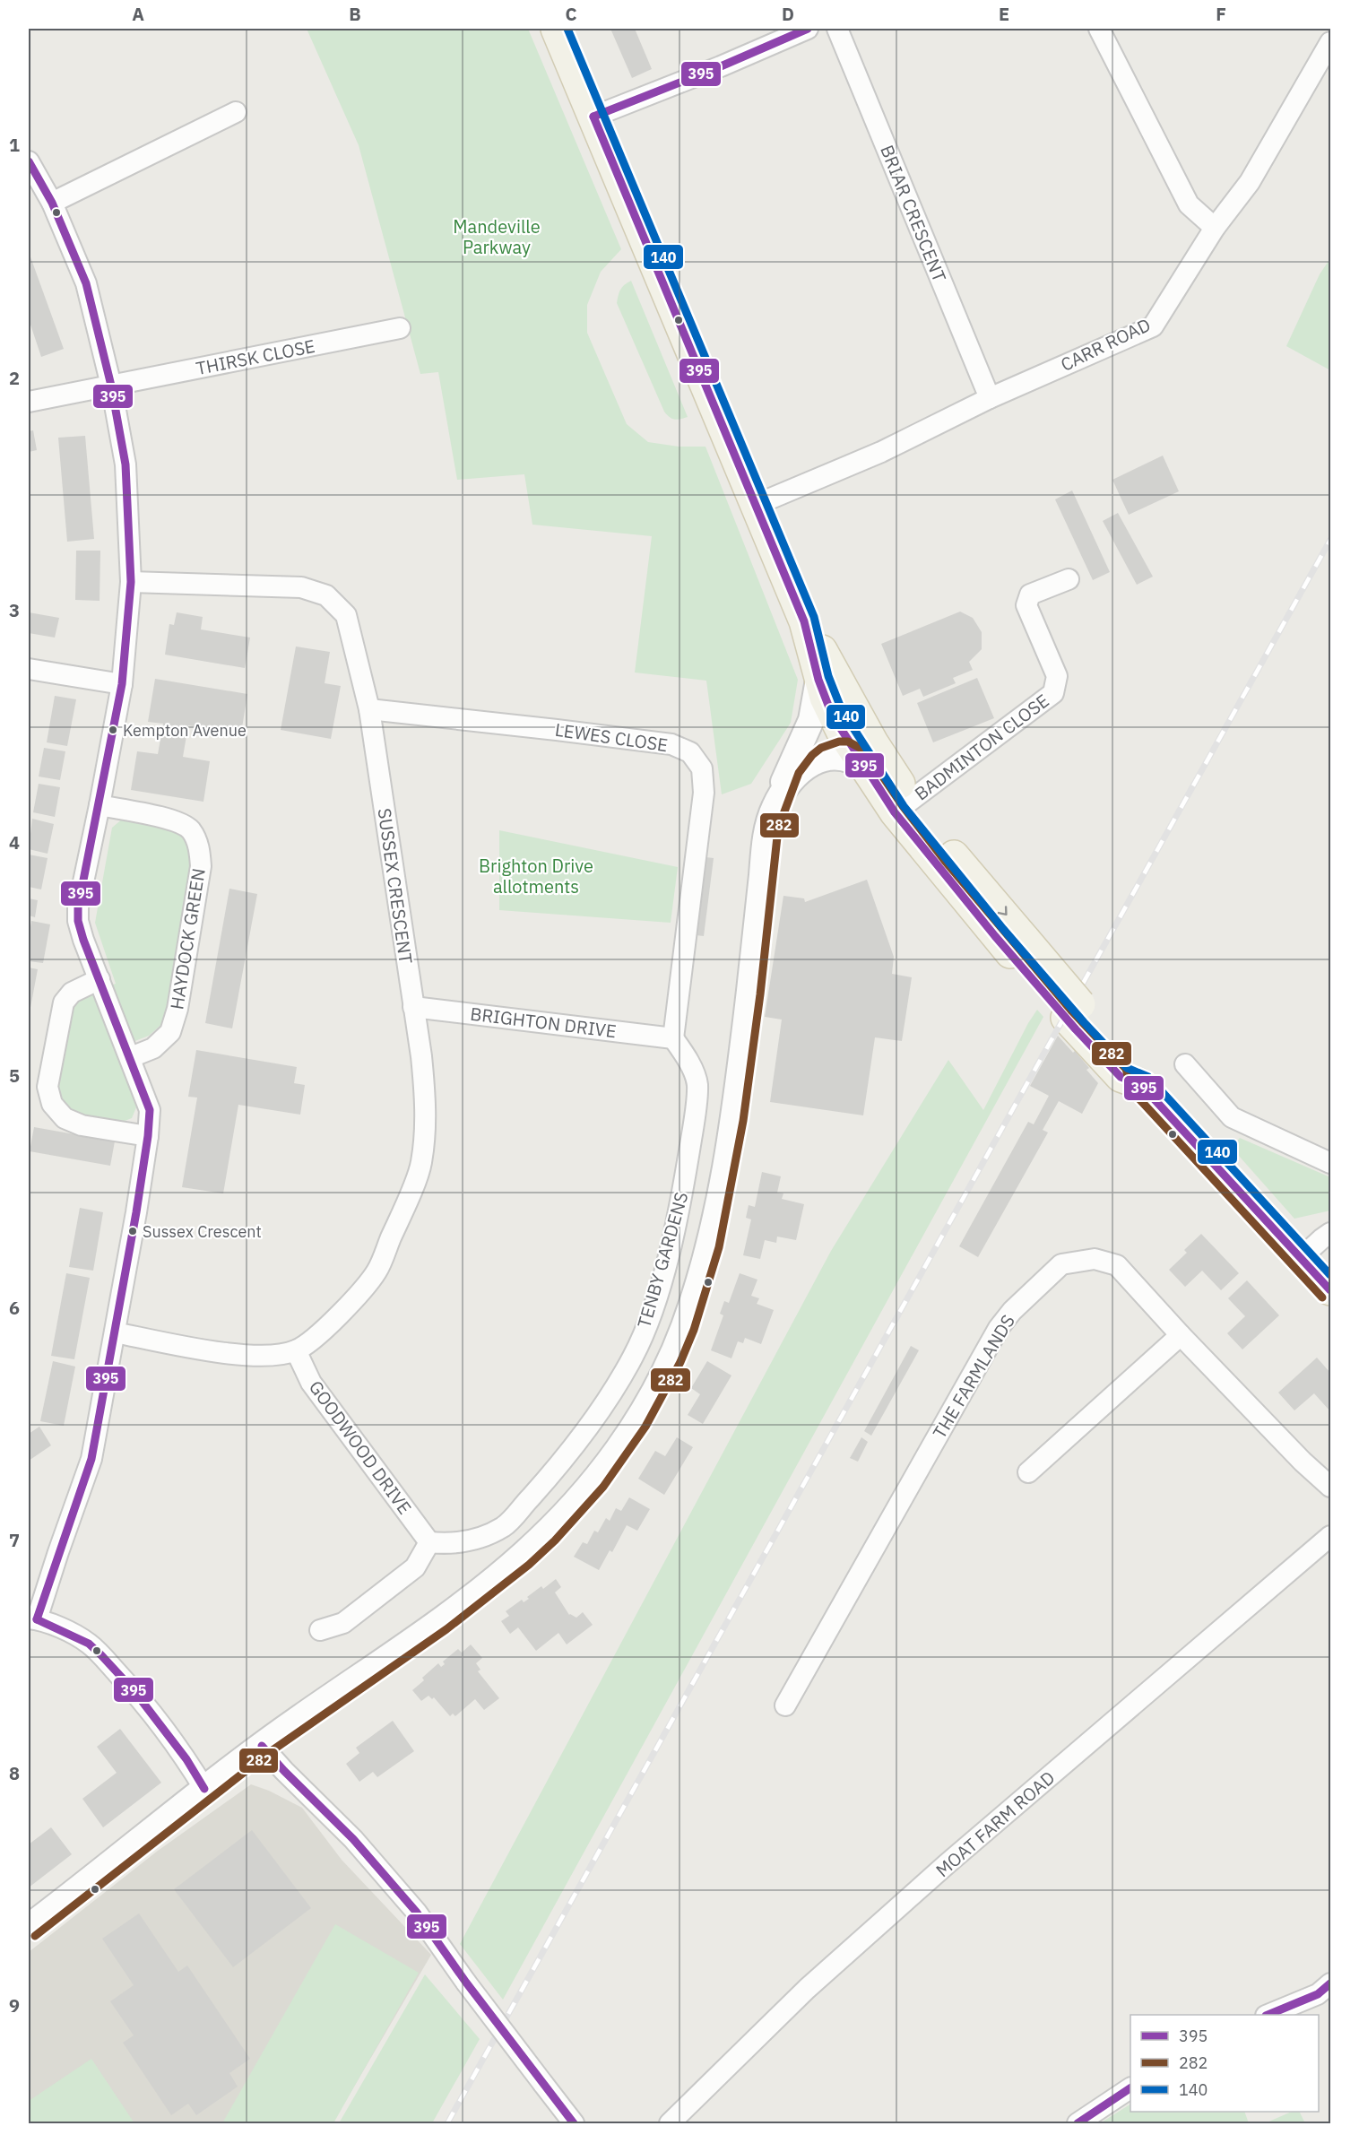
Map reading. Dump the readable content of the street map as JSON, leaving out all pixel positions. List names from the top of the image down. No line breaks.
{"streets":{"street":["BRIAR CRESCENT","CARR ROAD","THIRSK CLOSE","LEWES CLOSE","BADMINTON CLOSE","SUSSEX CRESCENT","HAYDOCK GREEN","BRIGHTON DRIVE","TENBY GARDENS","THE FARMLANDS","GOODWOOD DRIVE","MOAT FARM ROAD"]},"crossings":[["BRIAR CRESCENT","CARR ROAD"],["LEWES CLOSE","SUSSEX CRESCENT"],["LEWES CLOSE","BRIGHTON DRIVE"],["LEWES CLOSE","TENBY GARDENS"],["SUSSEX CRESCENT","BRIGHTON DRIVE"],["SUSSEX CRESCENT","GOODWOOD DRIVE"],["BRIGHTON DRIVE","TENBY GARDENS"],["TENBY GARDENS","GOODWOOD DRIVE"]],"parks":["Mandeville Parkway","Brighton Drive allotments"],"places":["Kempton Avenue","Sussex Crescent"],"lines":["transit line 395","transit line 140","transit line 282"],"legend":["395","282","140"],"grid":{"columns":["A","B","C","D","E","F"],"rows":["1","2","3","4","5","6","7","8","9"]}}
